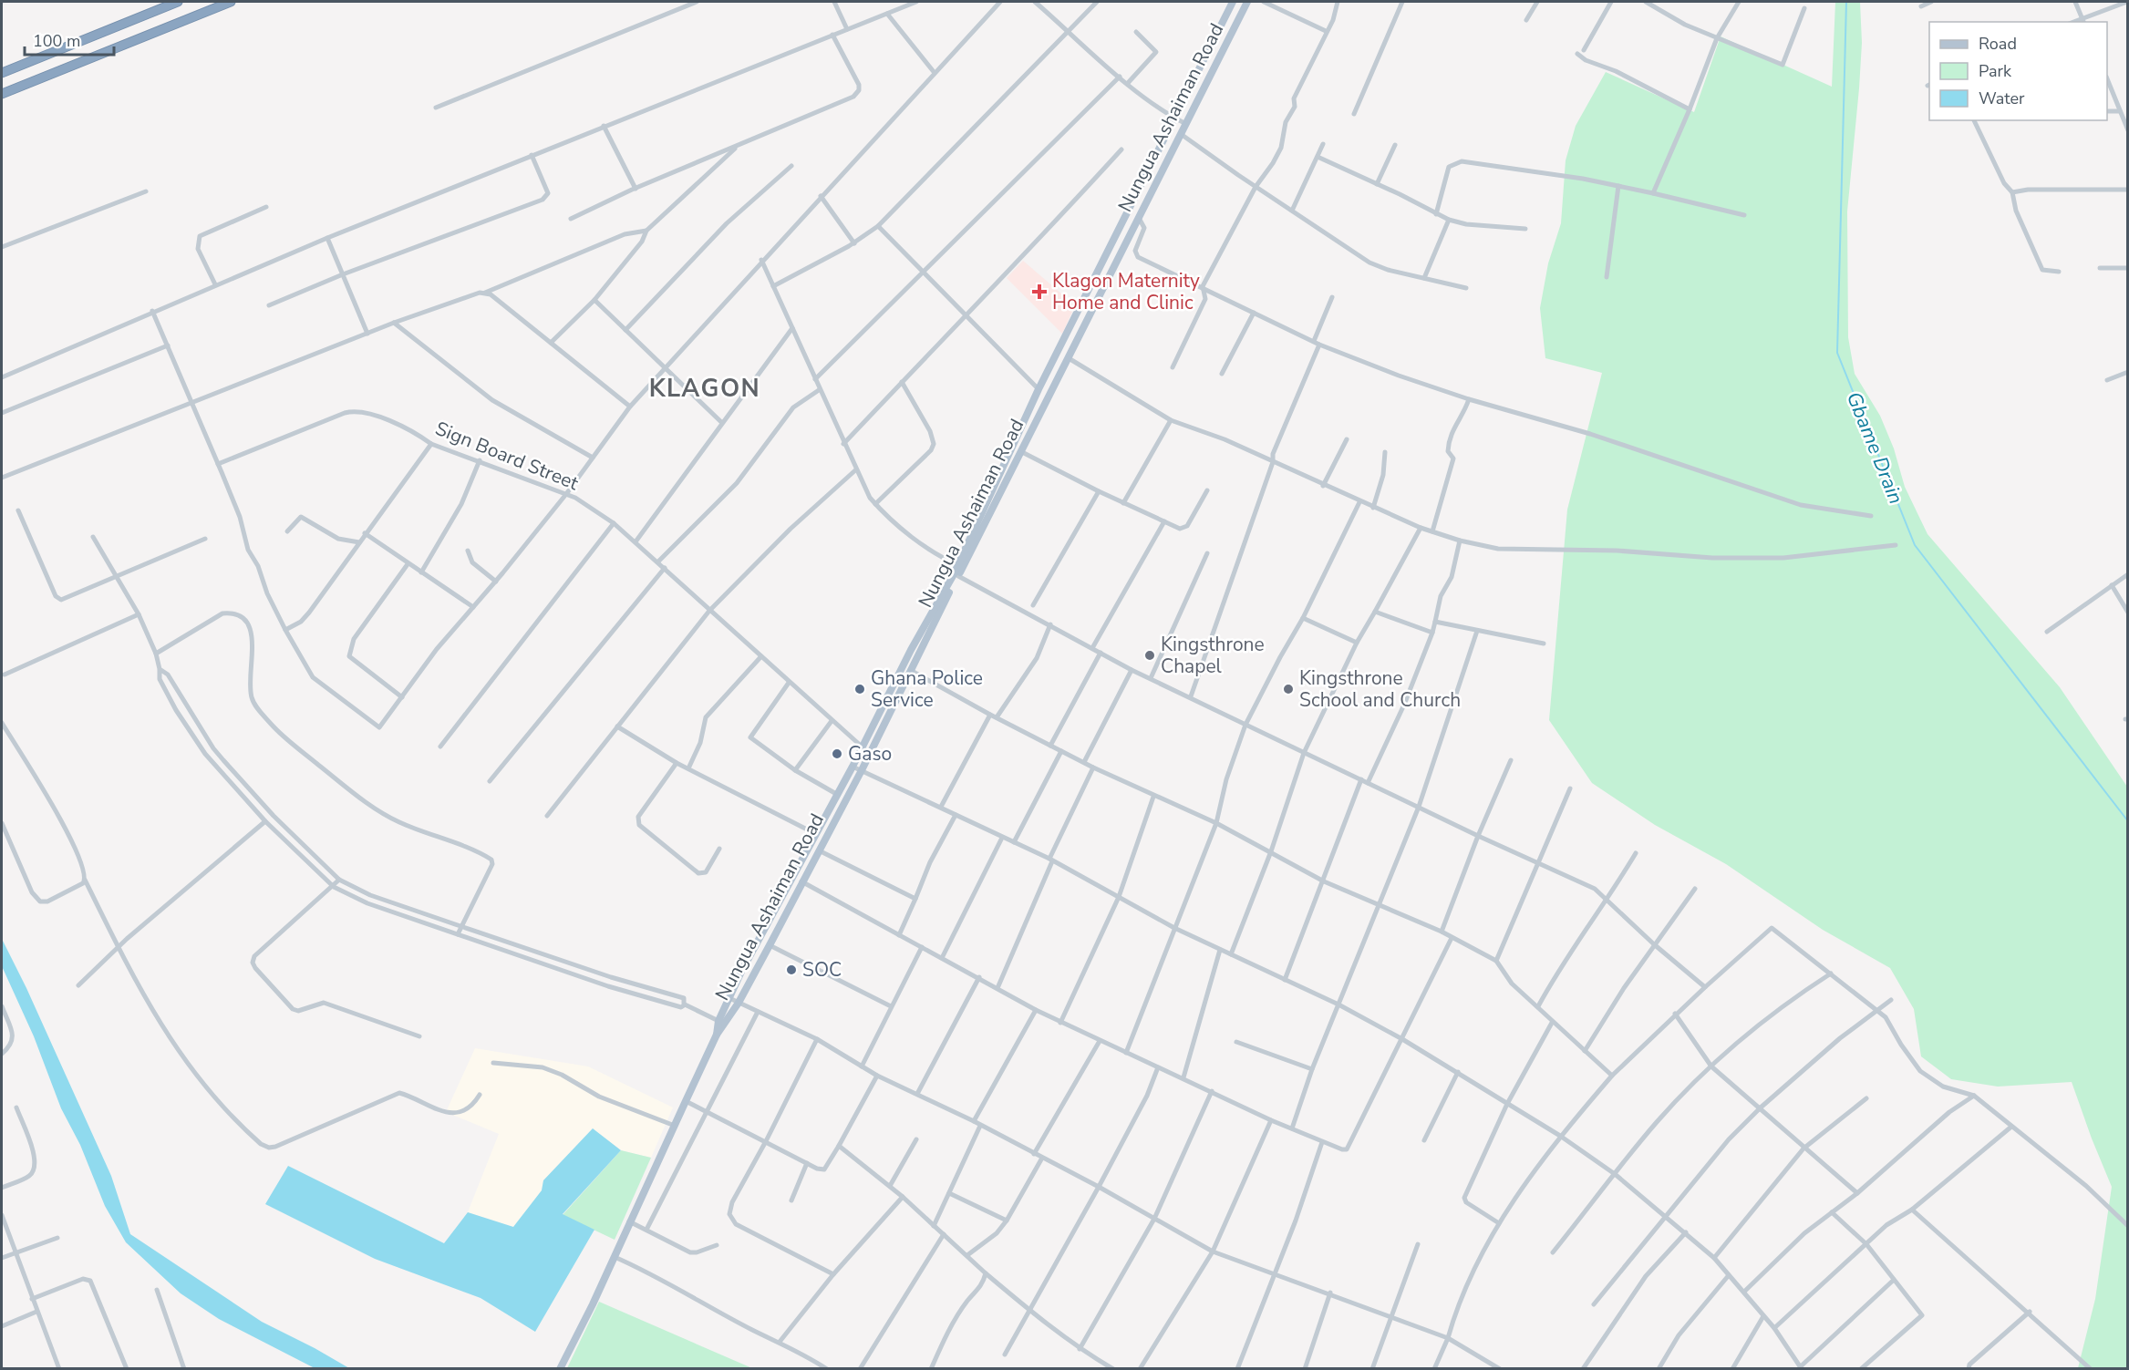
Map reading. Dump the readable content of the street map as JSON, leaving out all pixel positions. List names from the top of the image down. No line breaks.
{"streets":{"main road":["Nungua Ashaiman Road"],"street":["Sign Board Street"]},"crossings":[["Nungua Ashaiman Road","Sign Board Street"]],"districts":["KLAGON"],"water":["Gbame Drain"],"places":{"health":["Klagon Maternity Home and Clinic"],"other":["Kingsthrone Chapel","Ghana Police Service","Kingsthrone School and Church","Gaso","SOC"]},"legend":["Road","Park","Water"],"scale_bar":"100 m"}
